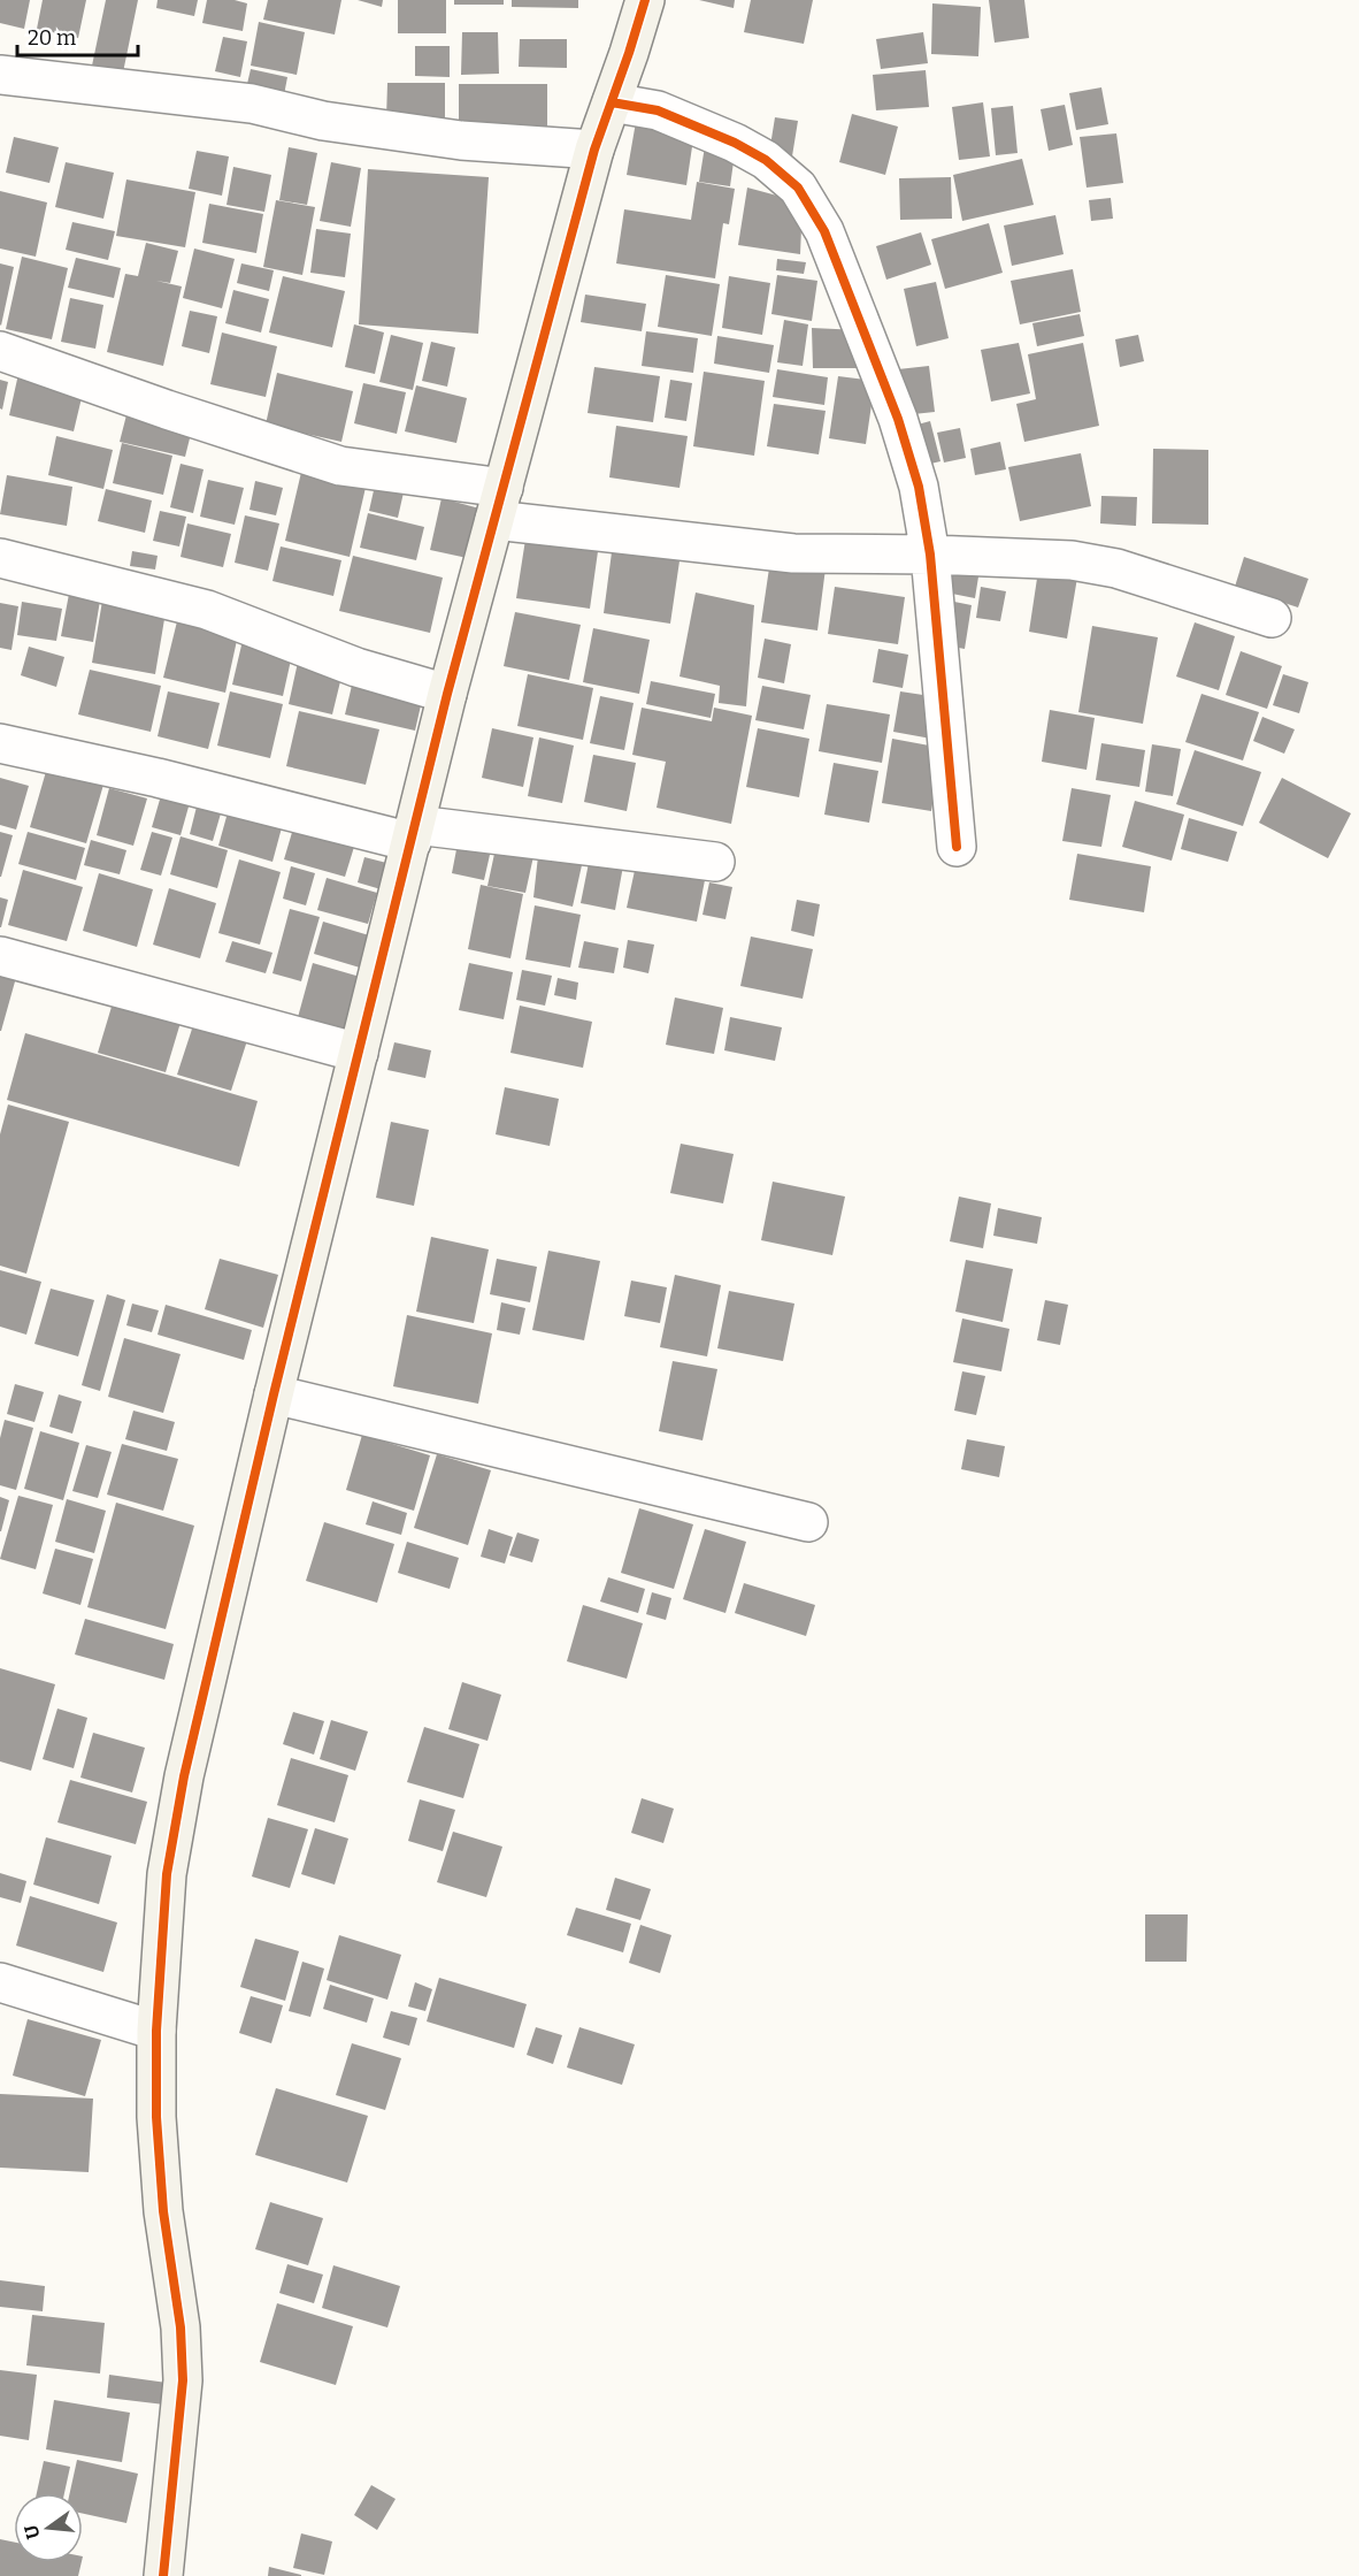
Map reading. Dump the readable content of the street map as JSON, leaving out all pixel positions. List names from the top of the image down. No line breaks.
{"scale_bar":"20 m","north":"left"}
